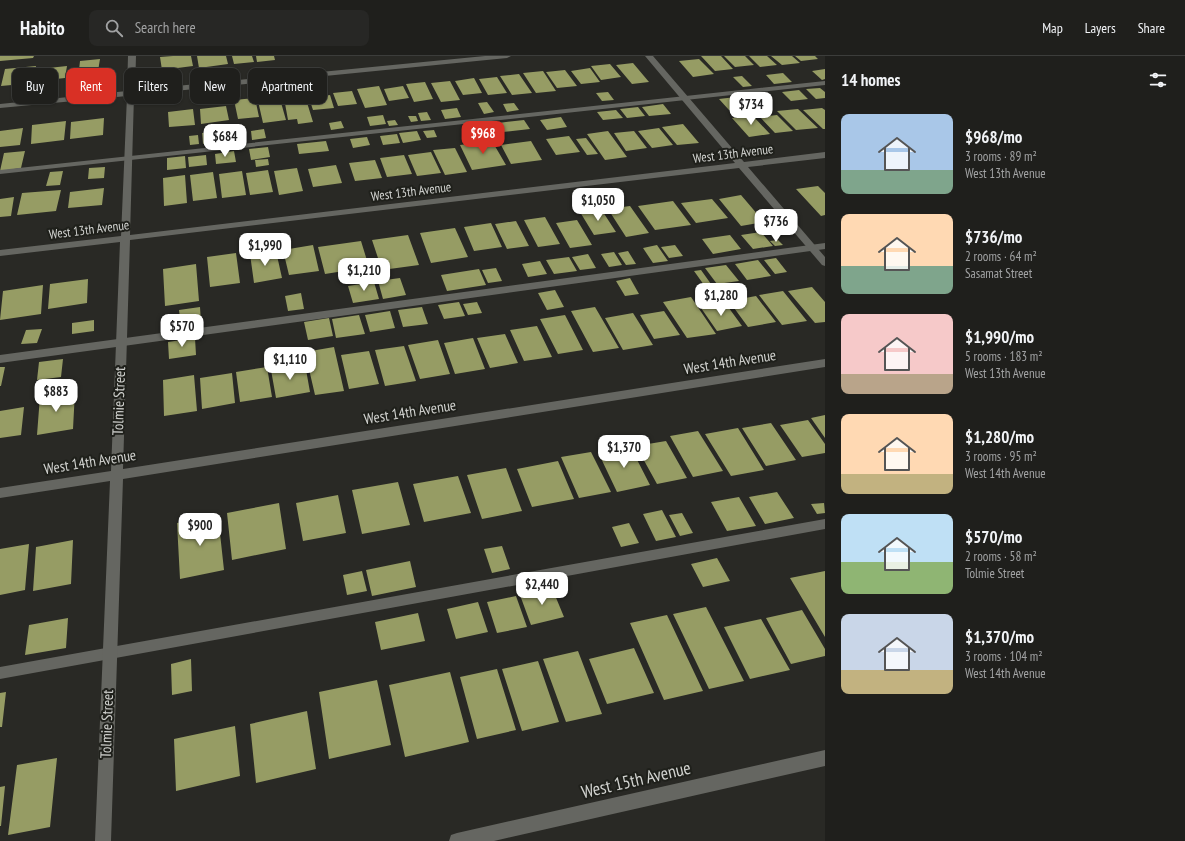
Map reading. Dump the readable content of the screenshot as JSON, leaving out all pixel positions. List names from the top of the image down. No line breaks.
{"streets":{"street":["West 13th Avenue","West 14th Avenue","Tolmie Street","West 15th Avenue"]},"crossings":[["West 13th Avenue","Tolmie Street"],["West 14th Avenue","Tolmie Street"]],"page":{"header":"Habito","search":"Search here","nav":["Map","Layers","Share"],"heading":"14 homes","chip":["Buy","Rent","Filters","New","Apartment"],"price":["$734","$968","$684","$1,050","$736","$1,990","$1,210","$1,280","$570","$1,110","$883","$1,370","$900","$2,440"],"list":[{"name":"$968/mo","note":"3 rooms · 89 m² · West 13th Avenue"},{"name":"$736/mo","note":"2 rooms · 64 m² · Sasamat Street"},{"name":"$1,990/mo","note":"5 rooms · 183 m² · West 13th Avenue"},{"name":"$1,280/mo","note":"3 rooms · 95 m² · West 14th Avenue"},{"name":"$570/mo","note":"2 rooms · 58 m² · Tolmie Street"},{"name":"$1,370/mo","note":"3 rooms · 104 m² · West 14th Avenue"}]}}
